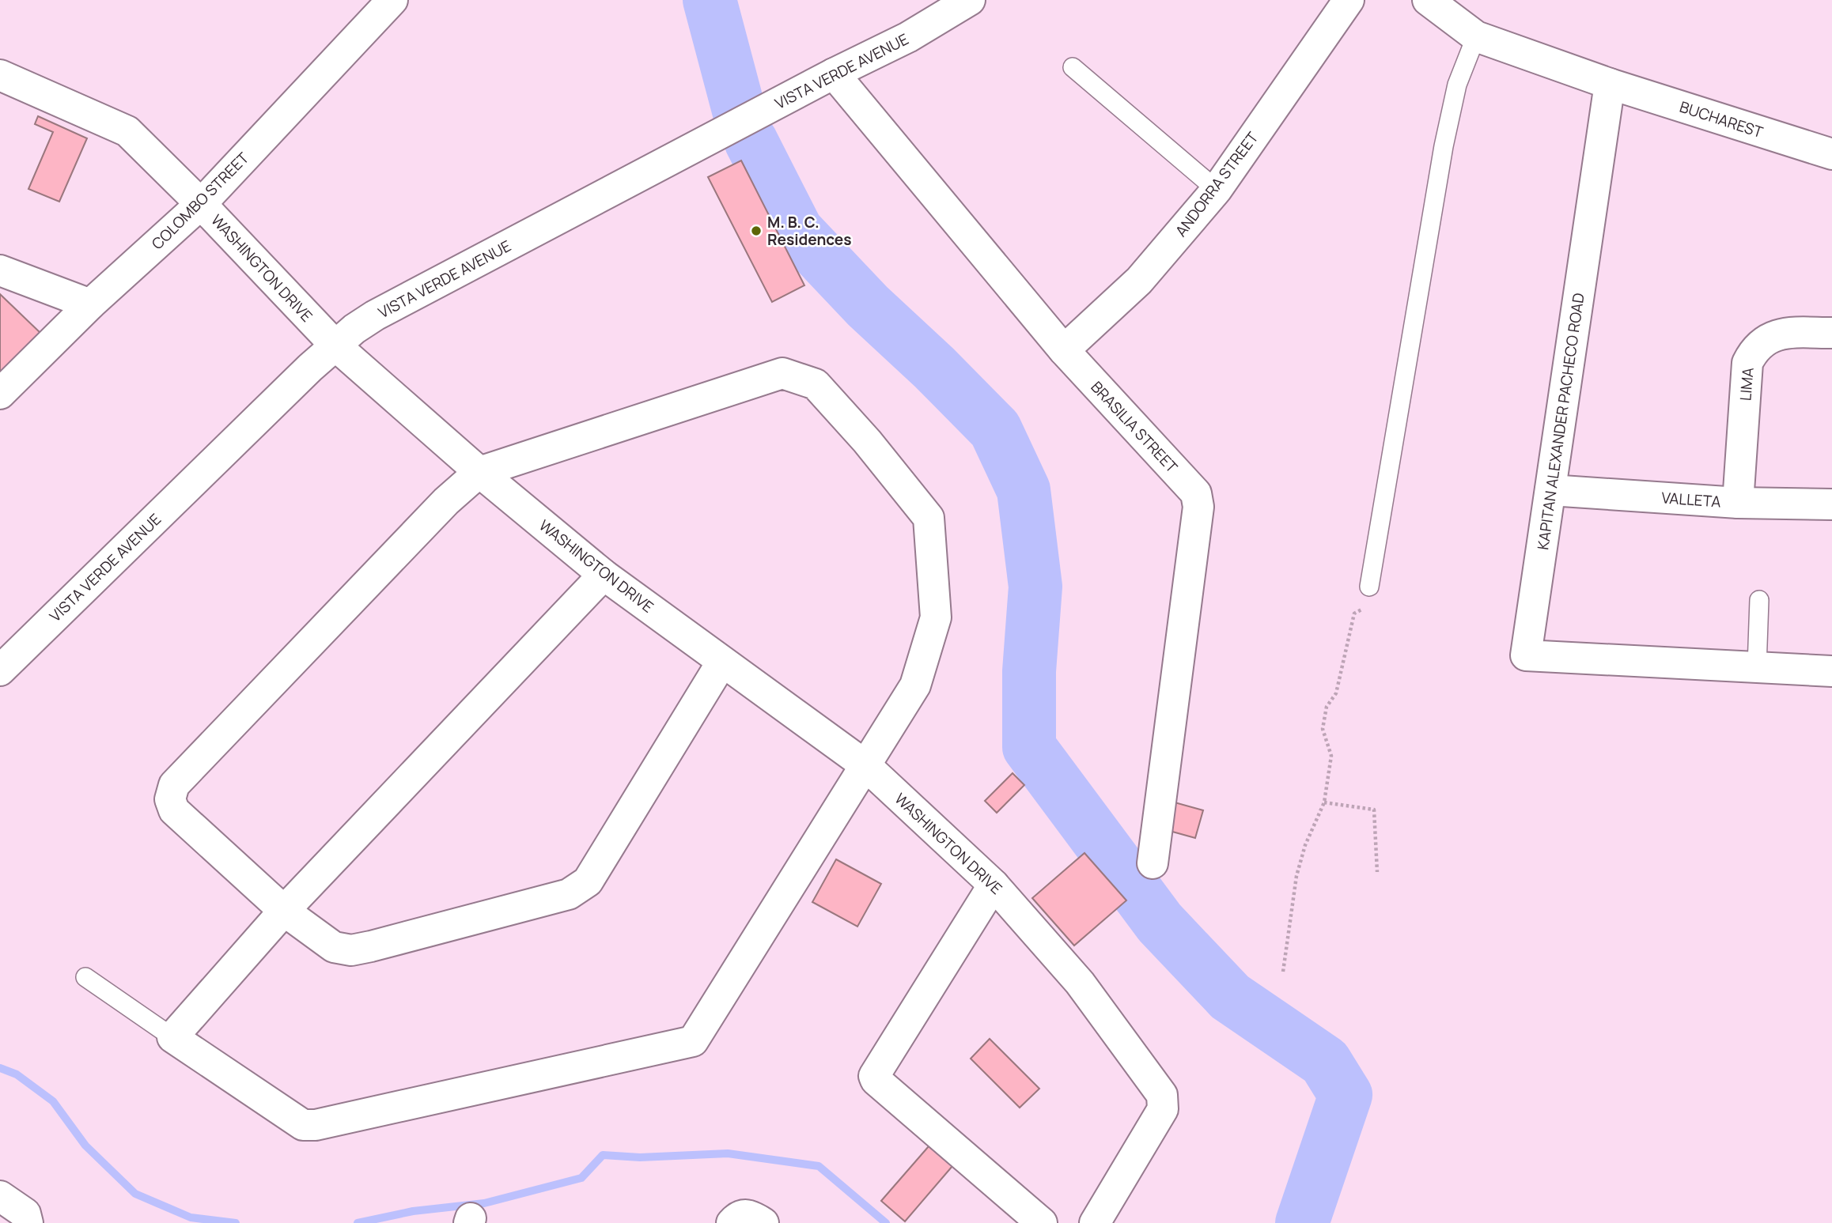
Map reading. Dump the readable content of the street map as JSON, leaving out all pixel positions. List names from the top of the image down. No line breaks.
{"streets":{"street":["VISTA VERDE AVENUE","BUCHAREST","ANDORRA STREET","COLOMBO STREET","WASHINGTON DRIVE","LIMA","KAPITAN ALEXANDER PACHECO ROAD","BRASILIA STREET","VALLETA"]},"crossings":[["VISTA VERDE AVENUE","WASHINGTON DRIVE"],["VISTA VERDE AVENUE","BRASILIA STREET"],["BUCHAREST","KAPITAN ALEXANDER PACHECO ROAD"],["ANDORRA STREET","BRASILIA STREET"],["COLOMBO STREET","WASHINGTON DRIVE"],["LIMA","VALLETA"],["KAPITAN ALEXANDER PACHECO ROAD","VALLETA"]],"places":["M. B. C. Residences"]}
